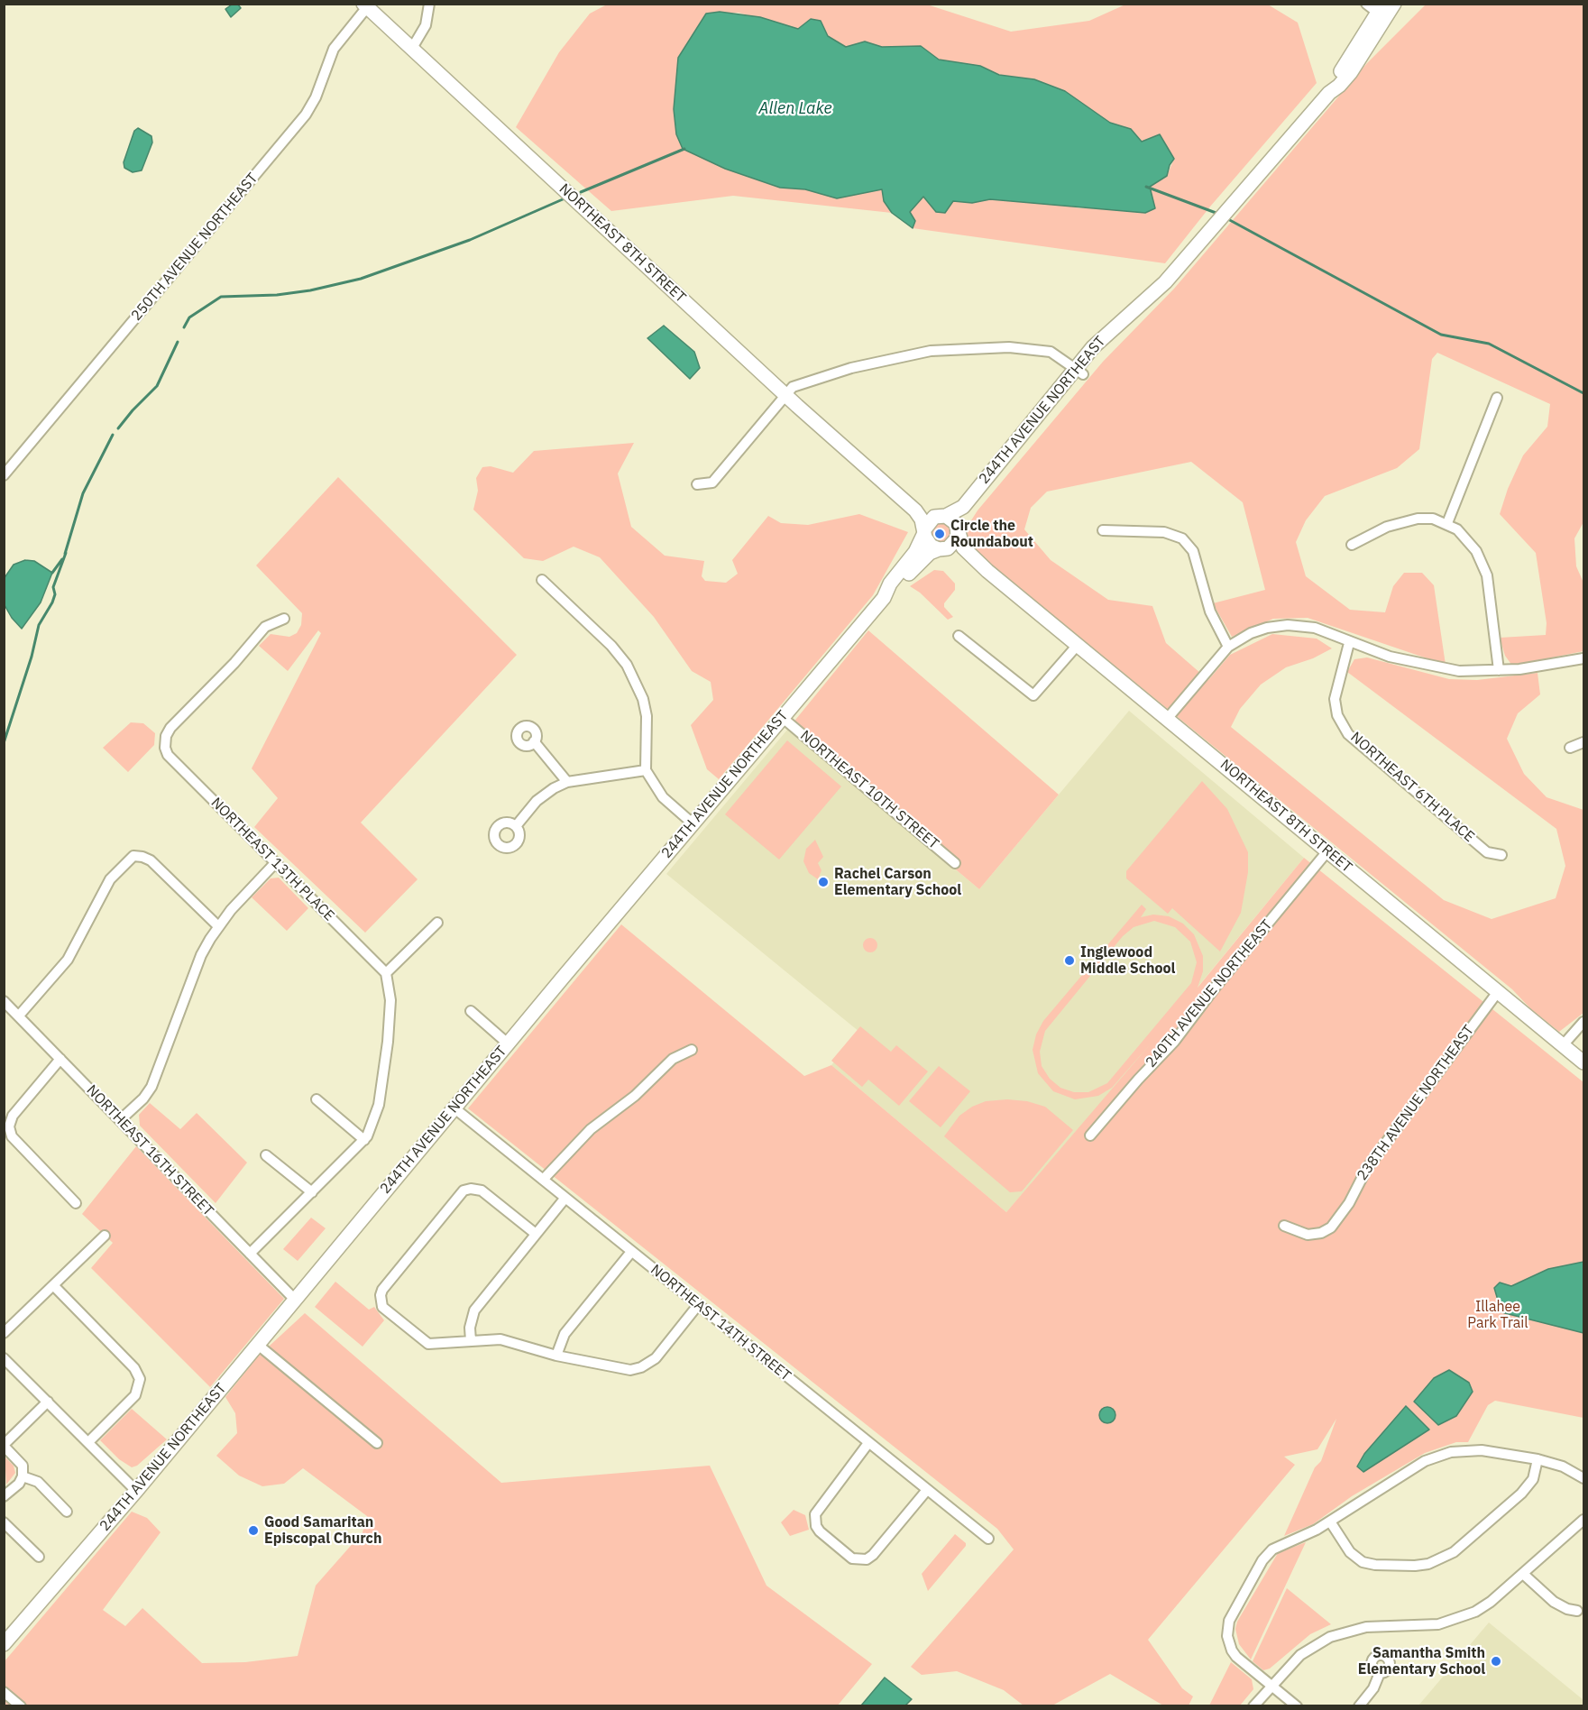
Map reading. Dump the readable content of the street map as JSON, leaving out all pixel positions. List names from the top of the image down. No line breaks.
{"streets":{"street":["NORTHEAST 8TH STREET","250TH AVENUE NORTHEAST","244TH AVENUE NORTHEAST","NORTHEAST 6TH PLACE","NORTHEAST 10TH STREET","NORTHEAST 13TH PLACE","240TH AVENUE NORTHEAST","238TH AVENUE NORTHEAST","NORTHEAST 16TH STREET","NORTHEAST 14TH STREET"]},"crossings":[["NORTHEAST 8TH STREET","250TH AVENUE NORTHEAST"],["NORTHEAST 8TH STREET","244TH AVENUE NORTHEAST"],["NORTHEAST 8TH STREET","240TH AVENUE NORTHEAST"],["NORTHEAST 8TH STREET","238TH AVENUE NORTHEAST"],["244TH AVENUE NORTHEAST","NORTHEAST 10TH STREET"],["244TH AVENUE NORTHEAST","NORTHEAST 16TH STREET"],["244TH AVENUE NORTHEAST","NORTHEAST 14TH STREET"]],"water":["Allen Lake"],"parks":["Illahee Park Trail"],"places":["Circle the Roundabout","Rachel Carson Elementary School","Inglewood Middle School","Good Samaritan Episcopal Church","Samantha Smith Elementary School"]}
